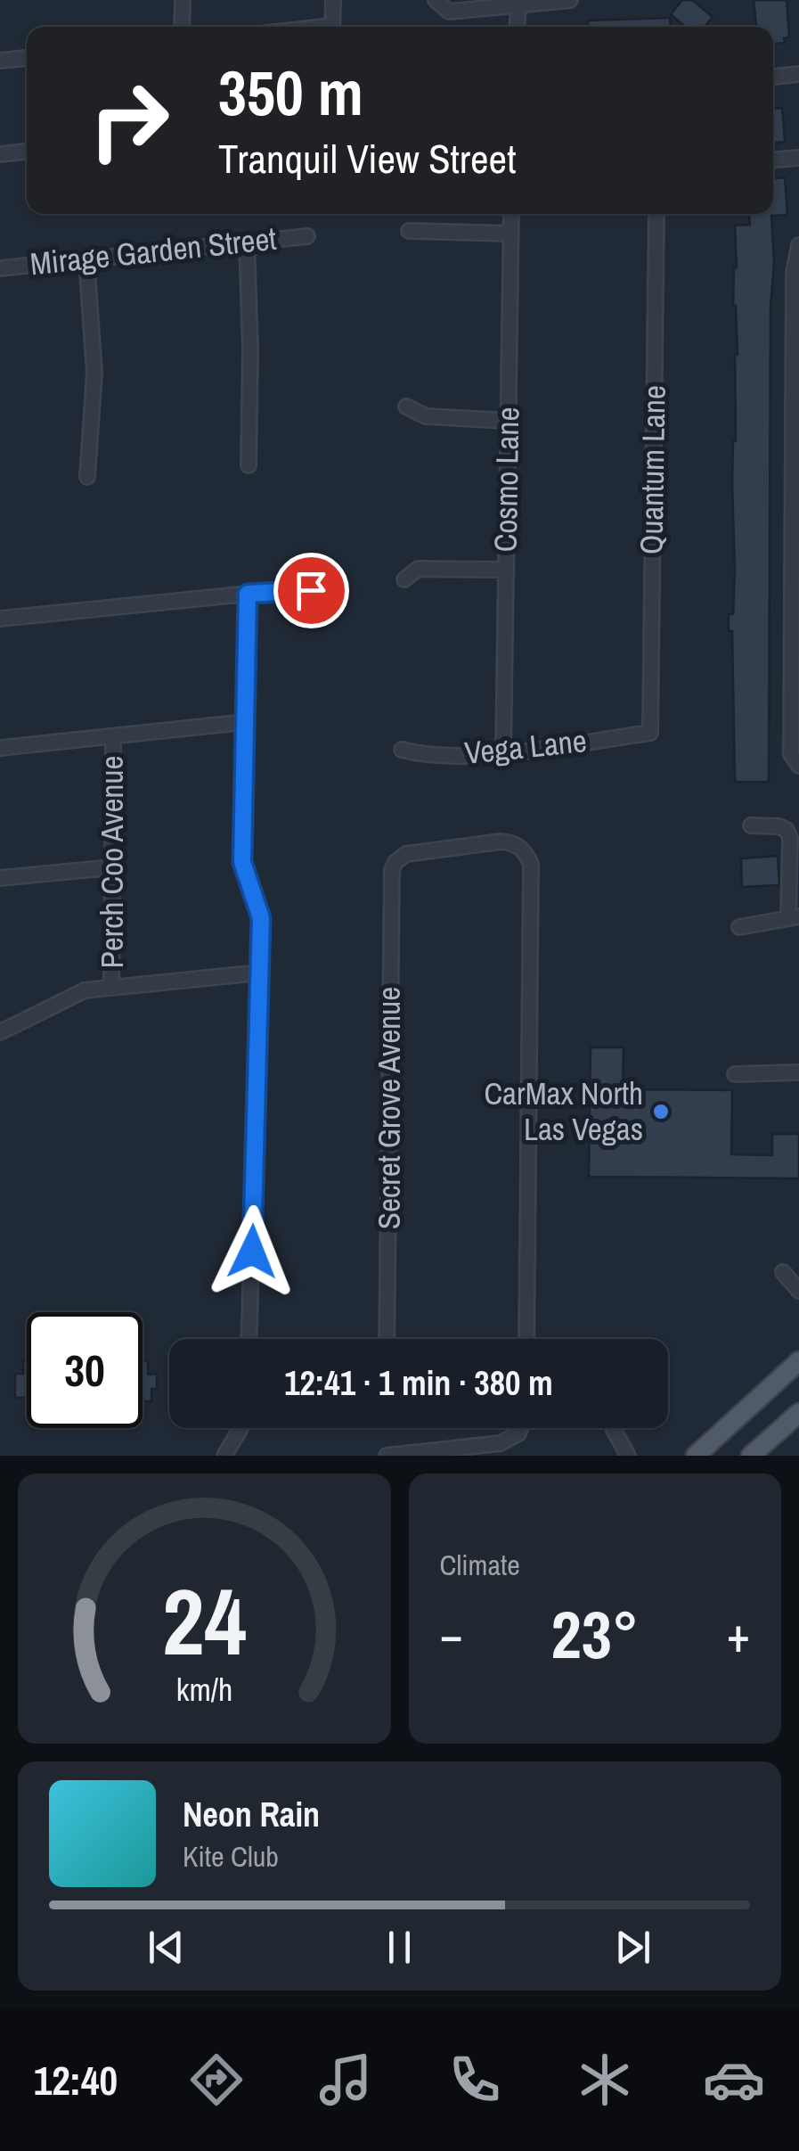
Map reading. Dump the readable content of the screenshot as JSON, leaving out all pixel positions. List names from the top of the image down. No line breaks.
{"streets":{"street":["Mirage Garden Street","Quantum Lane","Cosmo Lane","Vega Lane","Perch Coo Avenue","Secret Grove Avenue"]},"crossings":[["Quantum Lane","Vega Lane"],["Cosmo Lane","Vega Lane"]],"places":["CarMax North Las Vegas"],"page":{"turn":["350 m","Tranquil View Street"],"limit":"30","trip":"12:41 · 1 min · 380 m","tile":"Climate","heat":["−","23°","+"],"song":["Neon Rain","Kite Club"],"tabs":"12:40","gauge":["24","km/h"]}}
